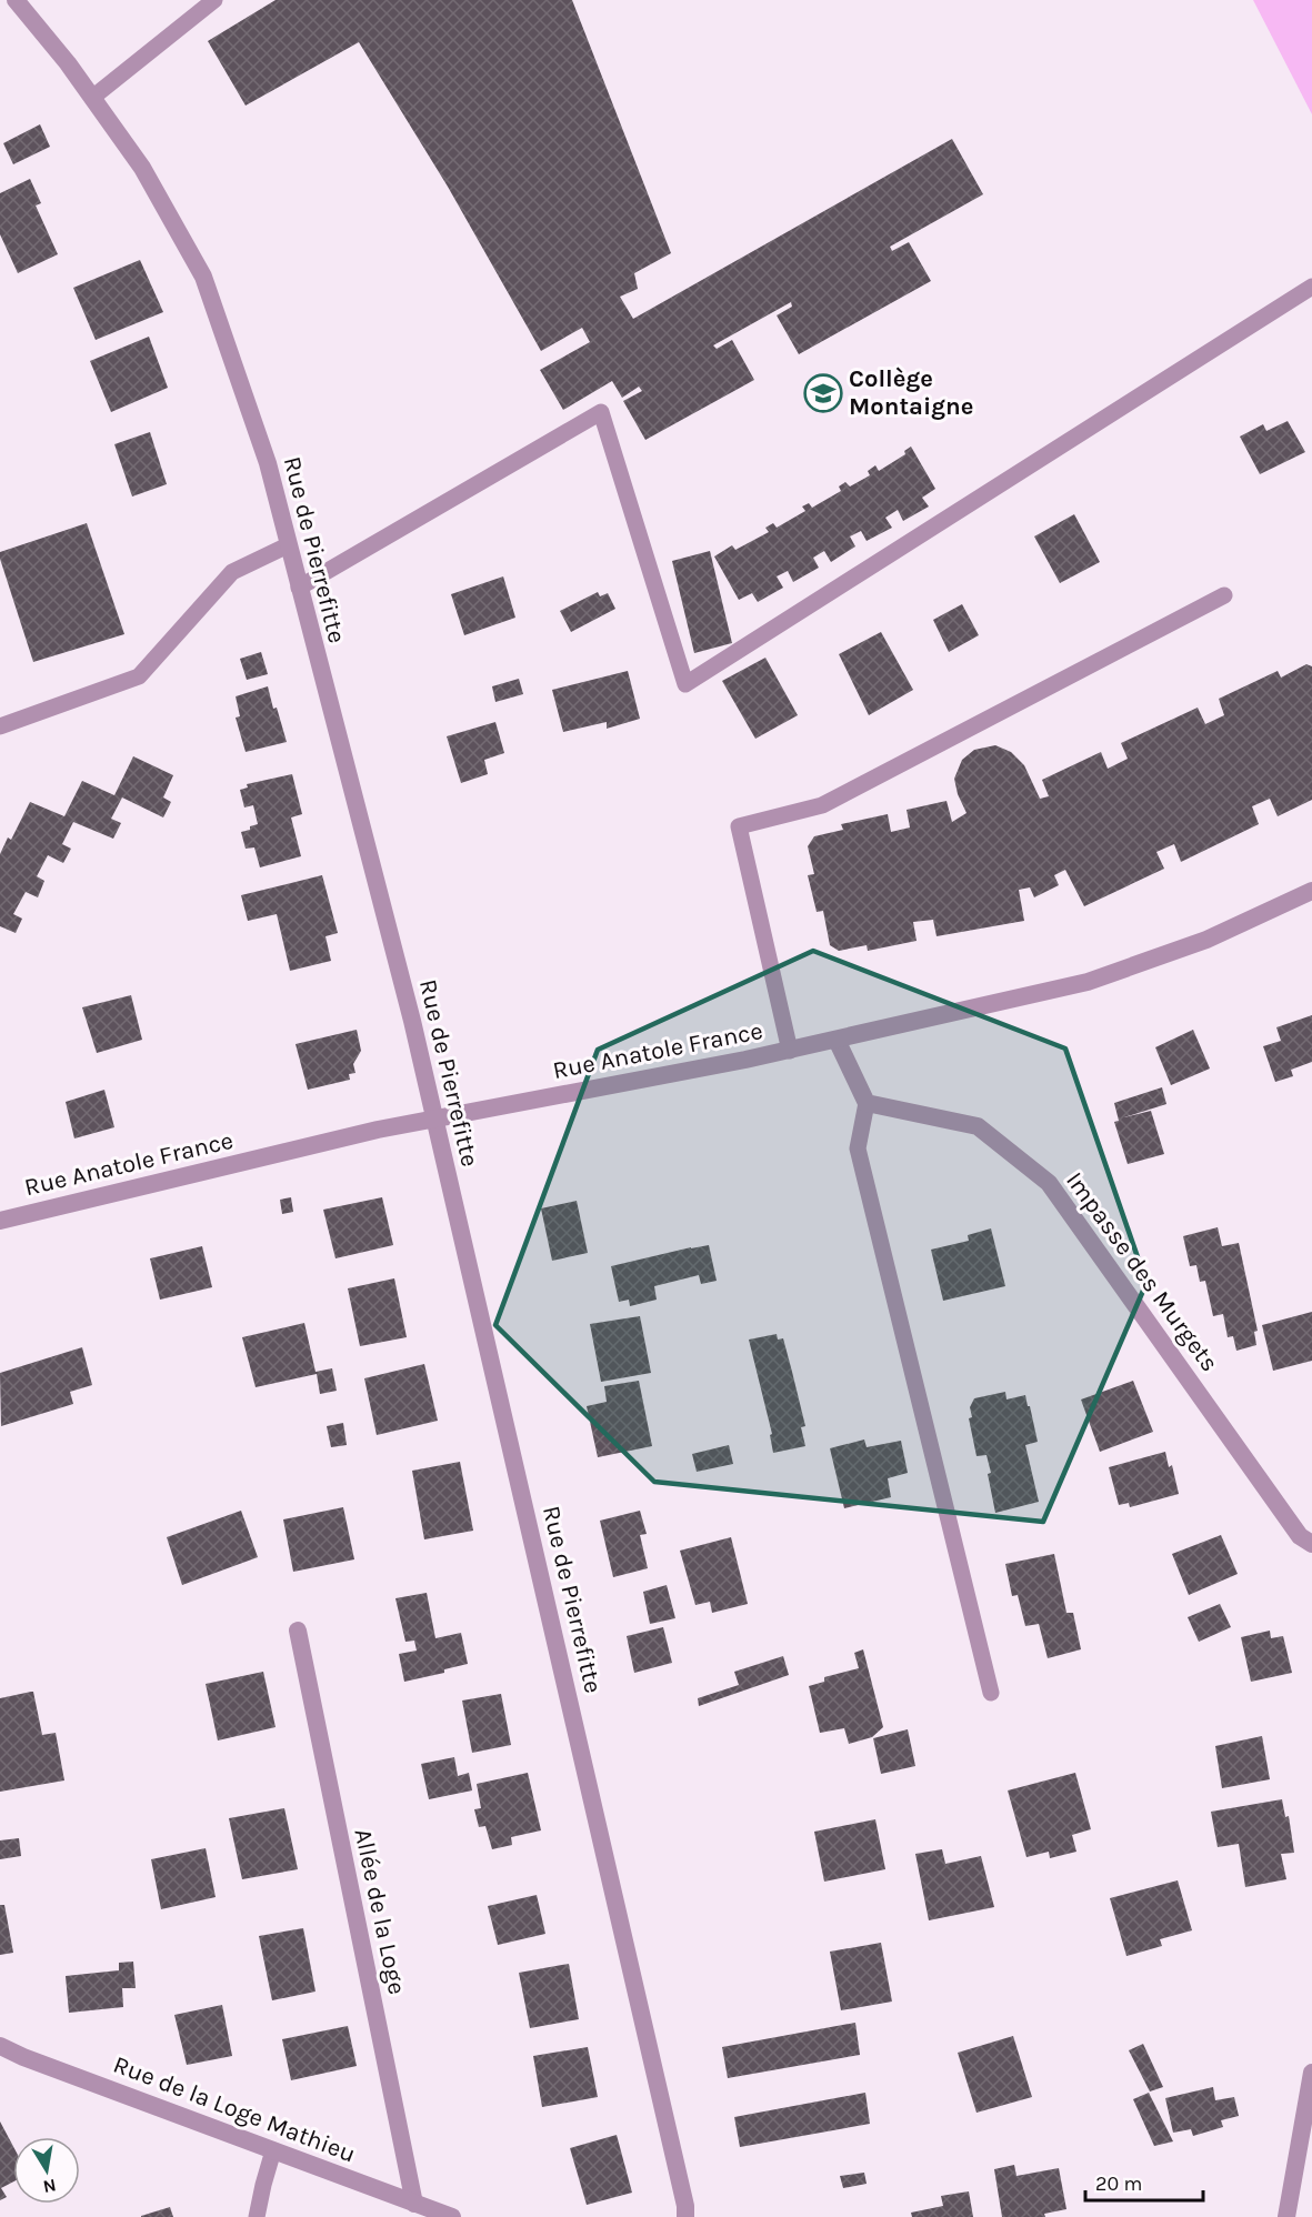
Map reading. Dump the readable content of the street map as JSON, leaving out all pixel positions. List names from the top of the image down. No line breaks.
{"streets":{"street":["Rue de Pierrefitte","Rue Anatole France","Impasse des Murgets","Allée de la Loge","Rue de la Loge Mathieu"]},"crossings":[["Rue de Pierrefitte","Rue Anatole France"],["Allée de la Loge","Rue de la Loge Mathieu"]],"places":{"school or university":["Collège Montaigne"]},"scale_bar":"20 m","north":"bottom"}
